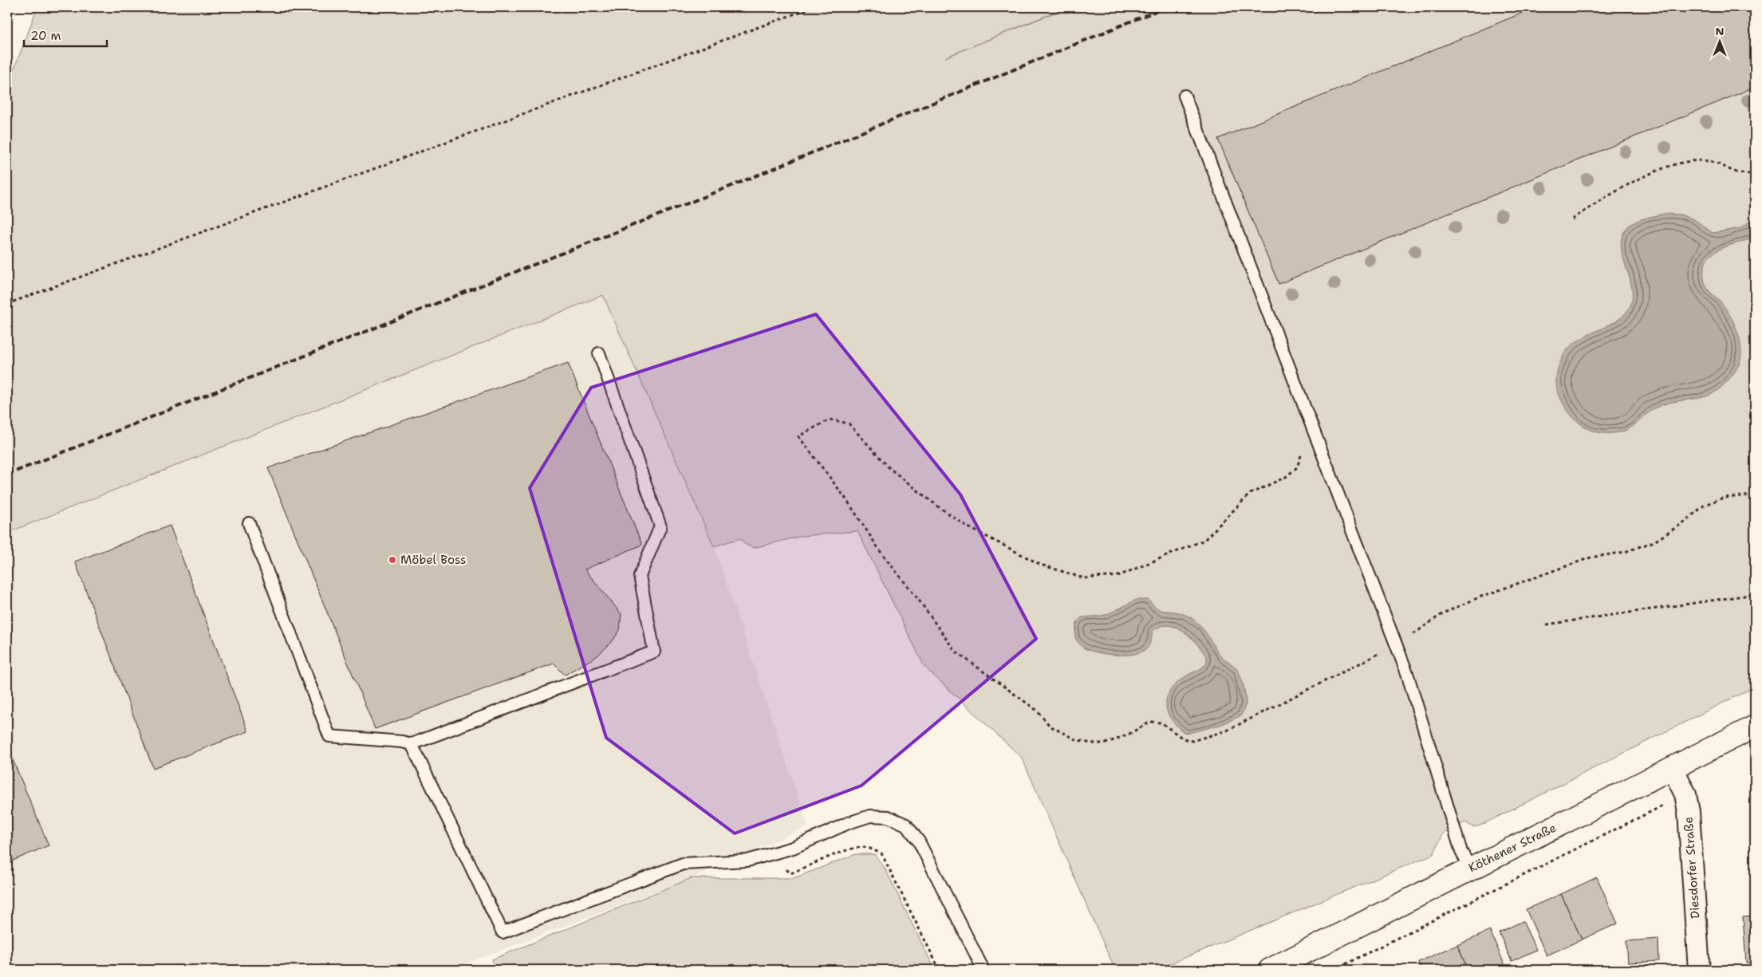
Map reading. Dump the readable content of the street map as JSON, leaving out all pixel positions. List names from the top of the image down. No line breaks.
{"streets":{"main road":["Köthener Straße"],"street":["Diesdorfer Straße"]},"crossings":[["Köthener Straße","Diesdorfer Straße"]],"places":["Möbel Boss"],"scale_bar":"20 m","north":"top"}
